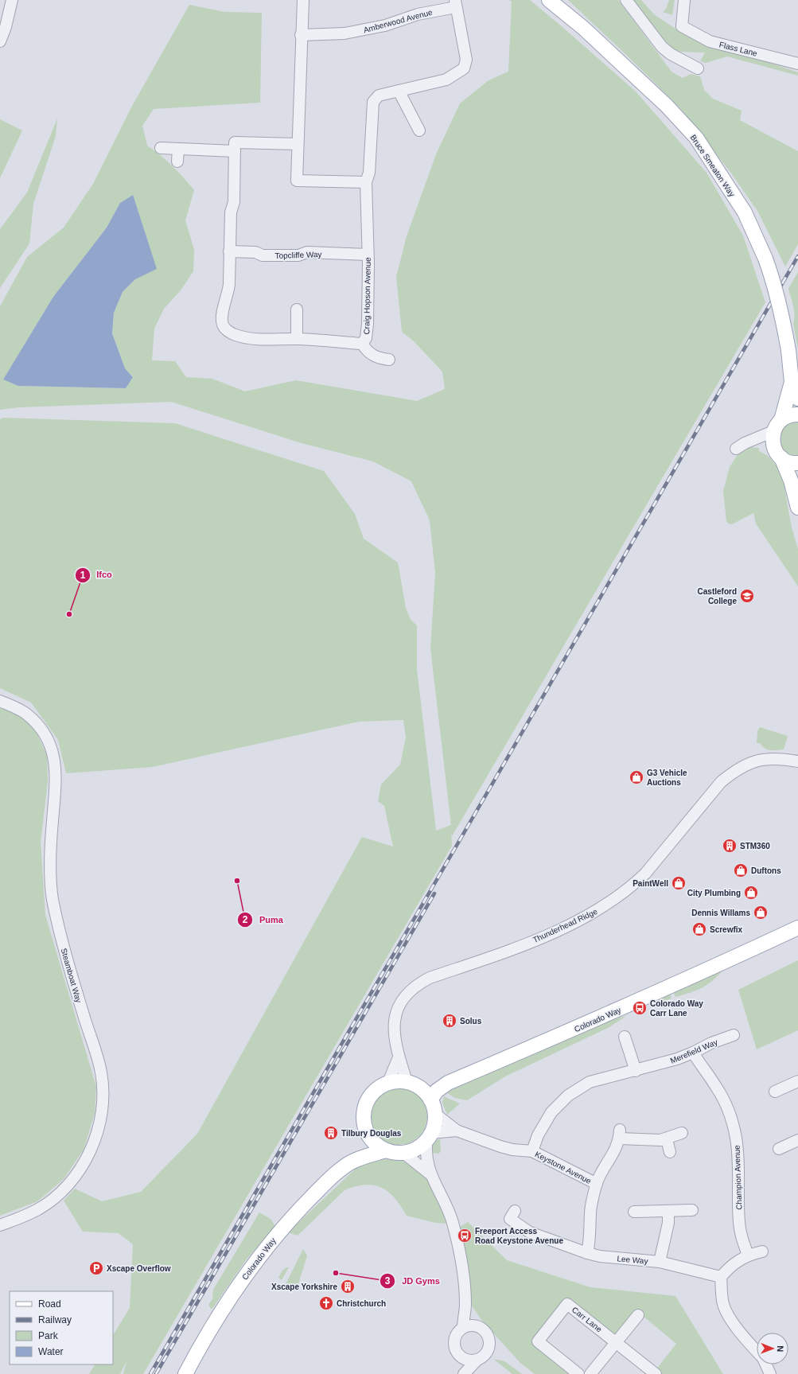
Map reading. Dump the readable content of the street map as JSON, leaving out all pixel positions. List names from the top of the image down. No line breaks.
{"streets":{"main road":["Bruce Smeaton Way","Colorado Way"],"street":["Amberwood Avenue","Flass Lane","Topcliffe Way","Craig Hopson Avenue","Thunderhead Ridge","Steamboat Way","Merefield Way","Keystone Avenue","Champion Avenue","Lee Way","Carr Lane"]},"crossings":[["Amberwood Avenue","Craig Hopson Avenue"],["Topcliffe Way","Craig Hopson Avenue"],["Thunderhead Ridge","Colorado Way"],["Thunderhead Ridge","Keystone Avenue"],["Colorado Way","Keystone Avenue"],["Merefield Way","Keystone Avenue"],["Merefield Way","Champion Avenue"],["Keystone Avenue","Lee Way"]],"places":{"school or university":["Castleford College"],"other":["Ifco","Puma","JD Gyms"],"shop":["G3 Vehicle Auctions","Duftons","PaintWell","City Plumbing","Dennis Willams","Screwfix"],"building":["STM360","Solus","Tilbury Douglas","Xscape Yorkshire"],"bus stop":["Colorado Way Carr Lane","Freeport Access Road Keystone Avenue"],"parking":["Xscape Overflow"],"church":["Christchurch"]},"legend":["Road","Railway","Park","Water"],"north":"right"}
